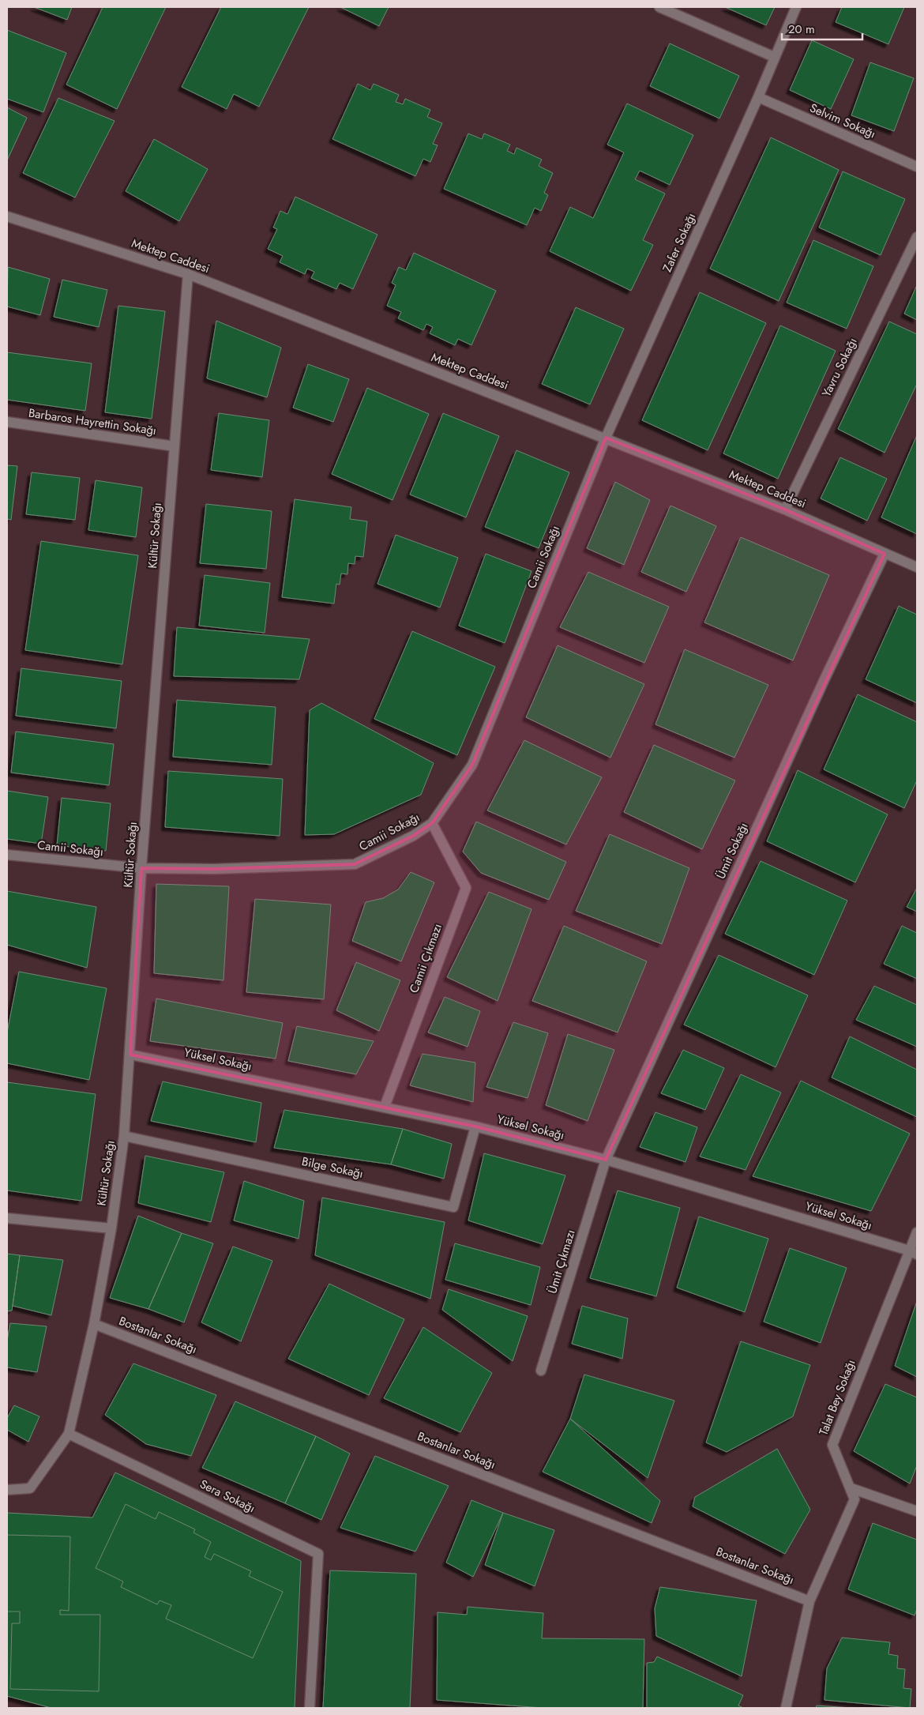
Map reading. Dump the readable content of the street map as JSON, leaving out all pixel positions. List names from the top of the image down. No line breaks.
{"streets":{"street":["Selvim Sokağı","Zafer Sokağı","Mektep Caddesi","Yavru Sokağı","Barbaros Hayrettin Sokağı","Kültür Sokağı","Camii Sokağı","Ümit Sokağı","Camii Çıkmazı","Yüksel Sokağı","Bilge Sokağı","Ümit Çıkmazı","Bostanlar Sokağı","Talat Bey Sokağı","Sera Sokağı"]},"crossings":[["Selvim Sokağı","Zafer Sokağı"],["Zafer Sokağı","Mektep Caddesi"],["Zafer Sokağı","Camii Sokağı"],["Mektep Caddesi","Yavru Sokağı"],["Mektep Caddesi","Kültür Sokağı"],["Mektep Caddesi","Camii Sokağı"],["Mektep Caddesi","Ümit Sokağı"],["Barbaros Hayrettin Sokağı","Kültür Sokağı"],["Kültür Sokağı","Camii Sokağı"],["Kültür Sokağı","Yüksel Sokağı"],["Kültür Sokağı","Bilge Sokağı"],["Kültür Sokağı","Bostanlar Sokağı"],["Kültür Sokağı","Sera Sokağı"],["Camii Sokağı","Camii Çıkmazı"],["Ümit Sokağı","Yüksel Sokağı"],["Ümit Sokağı","Ümit Çıkmazı"],["Camii Çıkmazı","Yüksel Sokağı"],["Yüksel Sokağı","Bilge Sokağı"],["Yüksel Sokağı","Ümit Çıkmazı"],["Yüksel Sokağı","Talat Bey Sokağı"],["Bostanlar Sokağı","Talat Bey Sokağı"]],"scale_bar":"20 m"}
